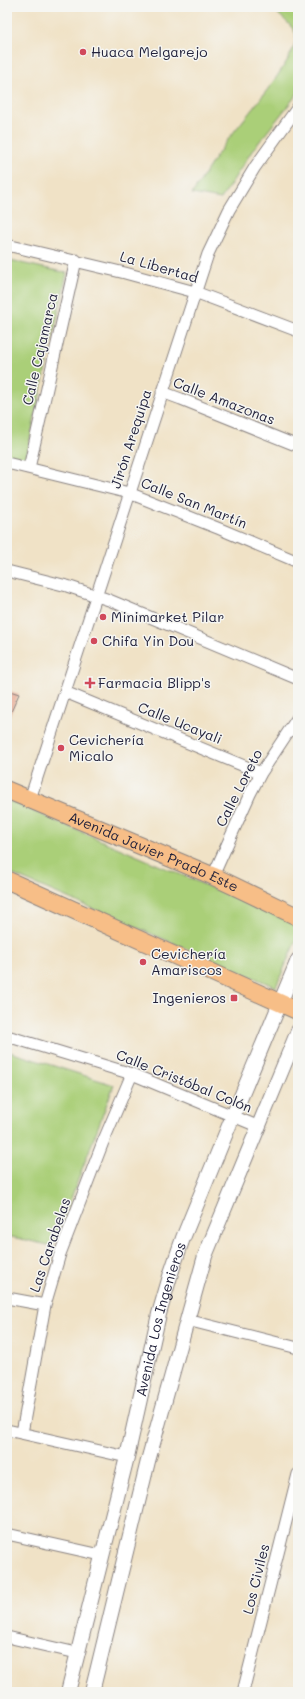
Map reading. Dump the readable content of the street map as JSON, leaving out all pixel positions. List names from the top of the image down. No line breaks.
{"streets":{"main road":["Avenida Javier Prado Este"],"street":["La Libertad","Calle Cajamarca","Calle Amazonas","Jirón Arequipa","Calle San Martín","Calle Ucayali","Calle Loreto","Calle Cristóbal Colón","Las Carabelas","Avenida Los Ingenieros","Los Civiles"]},"crossings":[["La Libertad","Calle Cajamarca"],["La Libertad","Jirón Arequipa"],["Calle Cajamarca","Calle San Martín"],["Calle Amazonas","Jirón Arequipa"],["Jirón Arequipa","Calle San Martín"],["Jirón Arequipa","Calle Ucayali"],["Jirón Arequipa","Avenida Javier Prado Este"],["Calle Ucayali","Calle Loreto"],["Calle Loreto","Avenida Javier Prado Este"],["Calle Cristóbal Colón","Las Carabelas"],["Calle Cristóbal Colón","Avenida Los Ingenieros"]],"places":{"other":["Huaca Melgarejo","Minimarket Pilar","Chifa Yin Dou","Cevichería Micalo","Cevichería Amariscos"],"health":["Farmacia Blipp's"],"transit":["Ingenieros"]}}
